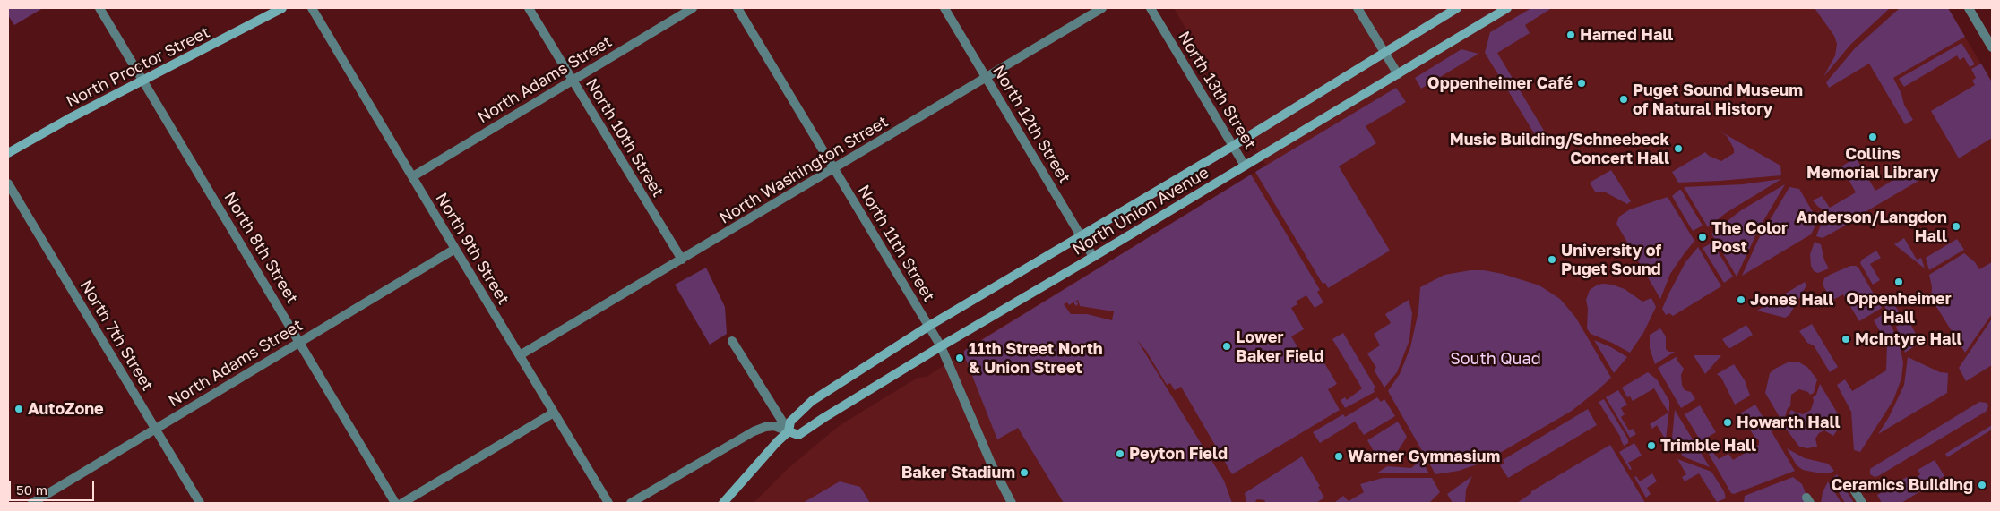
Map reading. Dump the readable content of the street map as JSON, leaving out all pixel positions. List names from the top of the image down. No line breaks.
{"streets":{"street":["North Proctor Street","North Adams Street","North 13th Street","North 12th Street","North 10th Street","North Washington Street","North Union Avenue","North 11th Street","North 8th Street","North 9th Street","North 7th Street"]},"crossings":[["North Proctor Street","North 8th Street"],["North Adams Street","North 10th Street"],["North Adams Street","North 8th Street"],["North Adams Street","North 9th Street"],["North Adams Street","North 7th Street"],["North 13th Street","North Union Avenue"],["North 12th Street","North Washington Street"],["North 12th Street","North Union Avenue"],["North 10th Street","North Washington Street"],["North Washington Street","North 11th Street"],["North Washington Street","North 9th Street"],["North Union Avenue","North 11th Street"]],"parks":["South Quad"],"places":["Harned Hall","Oppenheimer Café","Puget Sound Museum of Natural History","Collins Memorial Library","Music Building/Schneebeck Concert Hall","Anderson/Langdon Hall","The Color Post","University of Puget Sound","Oppenheimer Hall","Jones Hall","McIntyre Hall","Lower Baker Field","11th Street North & Union Street","AutoZone","Howarth Hall","Trimble Hall","Peyton Field","Warner Gymnasium","Baker Stadium","Ceramics Building"],"scale_bar":"50 m"}
